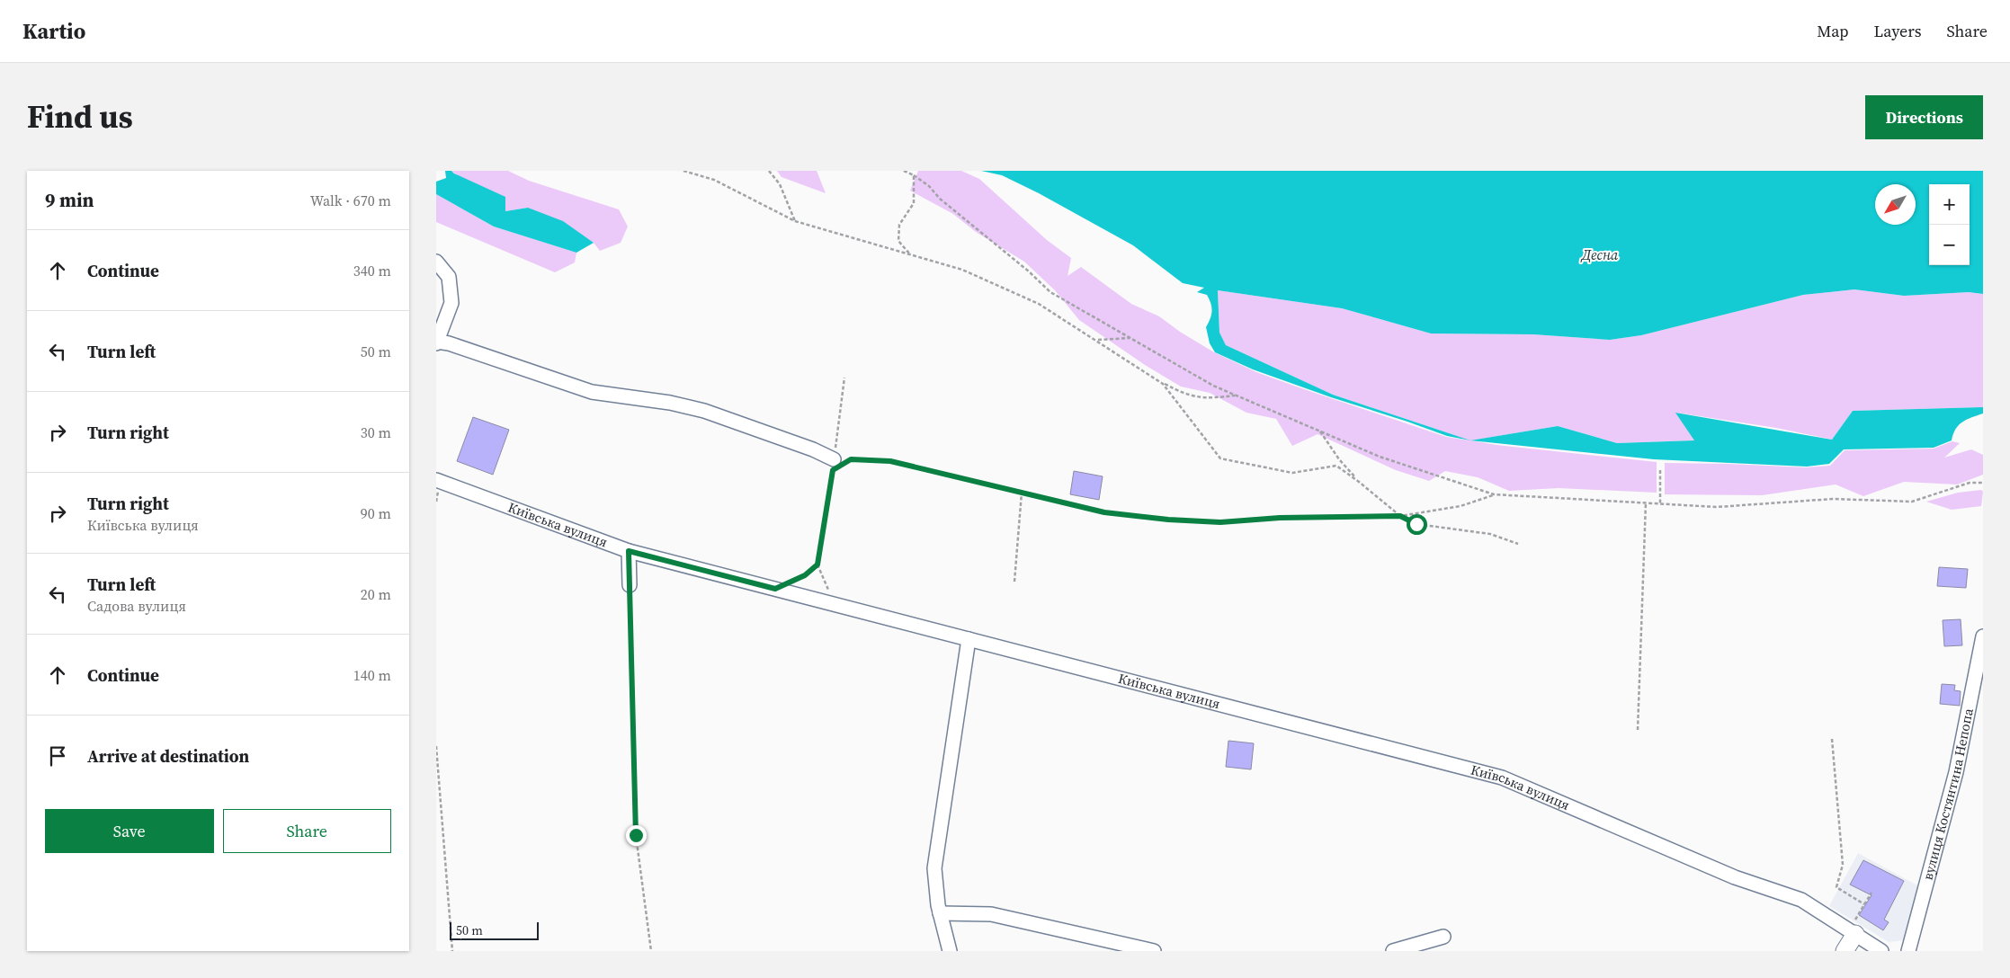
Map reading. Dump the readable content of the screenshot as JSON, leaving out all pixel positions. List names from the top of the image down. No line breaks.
{"streets":{"street":["Київська вулиця","вулиця Костянтина Непопа"]},"water":["Десна"],"scale_bar":"50 m","north":"bottom left","page":{"header":"Kartio","nav":["Map","Layers","Share"],"title":"Find us","buttons":["Directions",["Save","Share"]],"heading":["9 min","Walk · 670 m"],"map_buttons":["+","−"],"list":[["Continue","340 m"],["Turn left","50 m"],["Turn right","30 m"],["Turn right","Київська вулиця","90 m"],["Turn left","Садова вулиця","20 m"],["Continue","140 m"],"Arrive at destination"],"scale":"50 m"}}
